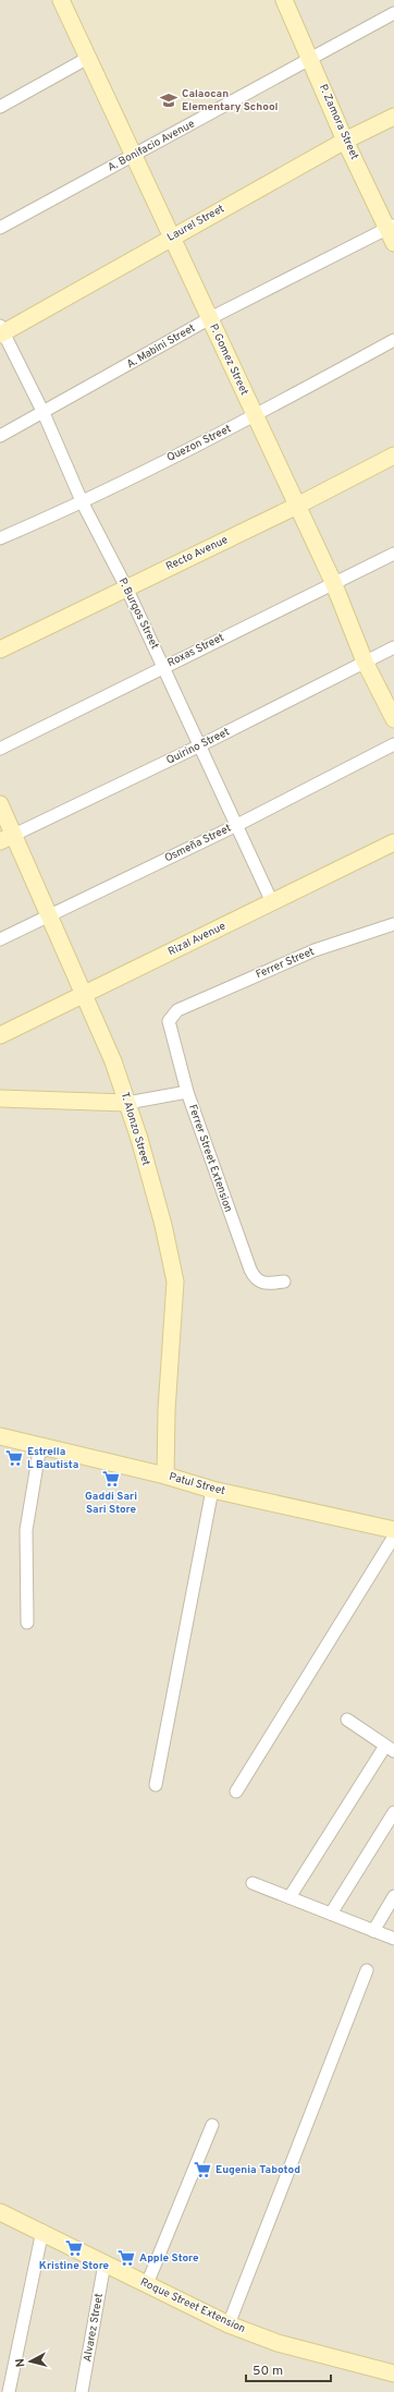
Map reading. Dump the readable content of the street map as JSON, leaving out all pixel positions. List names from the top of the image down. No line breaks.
{"streets":{"street":["P. Zamora Street","A. Bonifacio Avenue","Laurel Street","A. Mabini Street","P. Gomez Street","Quezon Street","Recto Avenue","P. Burgos Street","Roxas Street","Quirino Street","Osmeña Street","Rizal Avenue","Ferrer Street","T. Alonzo Street","Ferrer Street Extension","Patul Street","Roque Street Extension","Alvarez Street"]},"crossings":[["P. Zamora Street","A. Bonifacio Avenue"],["P. Zamora Street","Laurel Street"],["P. Zamora Street","A. Mabini Street"],["A. Bonifacio Avenue","P. Gomez Street"],["Laurel Street","P. Gomez Street"],["Laurel Street","P. Burgos Street"],["A. Mabini Street","P. Gomez Street"],["A. Mabini Street","P. Burgos Street"],["P. Gomez Street","Quezon Street"],["P. Gomez Street","Recto Avenue"],["P. Gomez Street","Roxas Street"],["P. Gomez Street","Quirino Street"],["Quezon Street","P. Burgos Street"],["Recto Avenue","P. Burgos Street"],["P. Burgos Street","Roxas Street"],["P. Burgos Street","Quirino Street"],["P. Burgos Street","Osmeña Street"],["P. Burgos Street","Rizal Avenue"],["Quirino Street","T. Alonzo Street"],["Osmeña Street","T. Alonzo Street"],["Rizal Avenue","T. Alonzo Street"],["Ferrer Street","Ferrer Street Extension"],["T. Alonzo Street","Patul Street"],["Roque Street Extension","Alvarez Street"]],"places":{"school or university":["Calaocan Elementary School"],"supermarket":["Estrella L Bautista","Gaddi Sari Sari Store","Eugenia Tabotod","Kristine Store","Apple Store"]},"scale_bar":"50 m","north":"left"}
